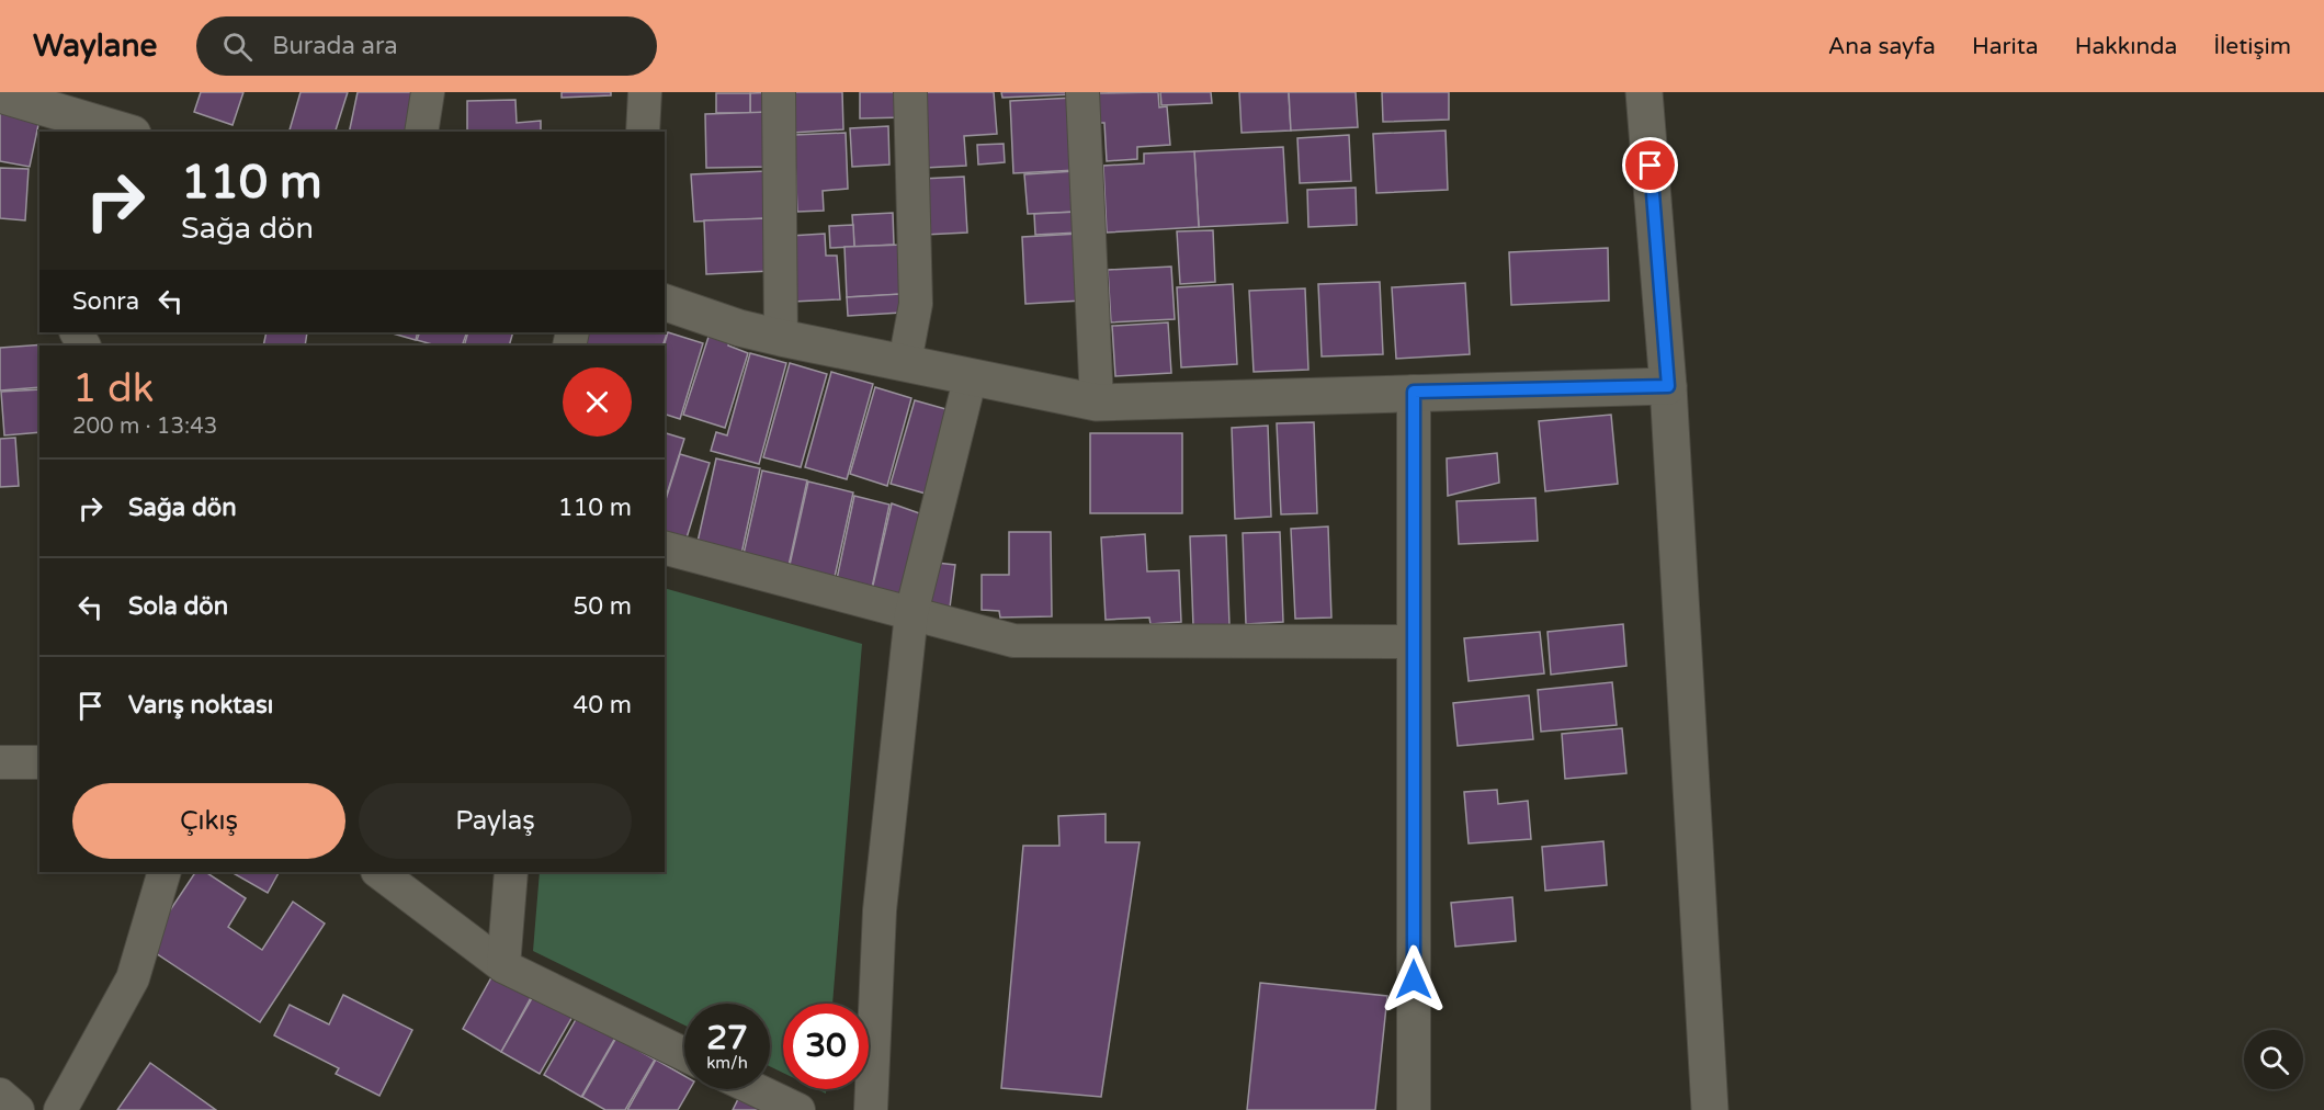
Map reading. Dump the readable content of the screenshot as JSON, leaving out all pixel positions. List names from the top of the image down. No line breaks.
{"page":{"header":"Waylane","search":"Burada ara","nav":["Ana sayfa","Harita","Hakkında","İletişim"],"turn":["110 m","Sağa dön"],"then":"Sonra","heading":["1 dk","200 m · 13:43"],"list":[{"name":"Sağa dön","value":"110 m"},{"name":"Sola dön","value":"50 m"},{"name":"Varış noktası","value":"40 m"}],"buttons":["Çıkış","Paylaş"],"speed":"27 km/h","limit":"30"}}
